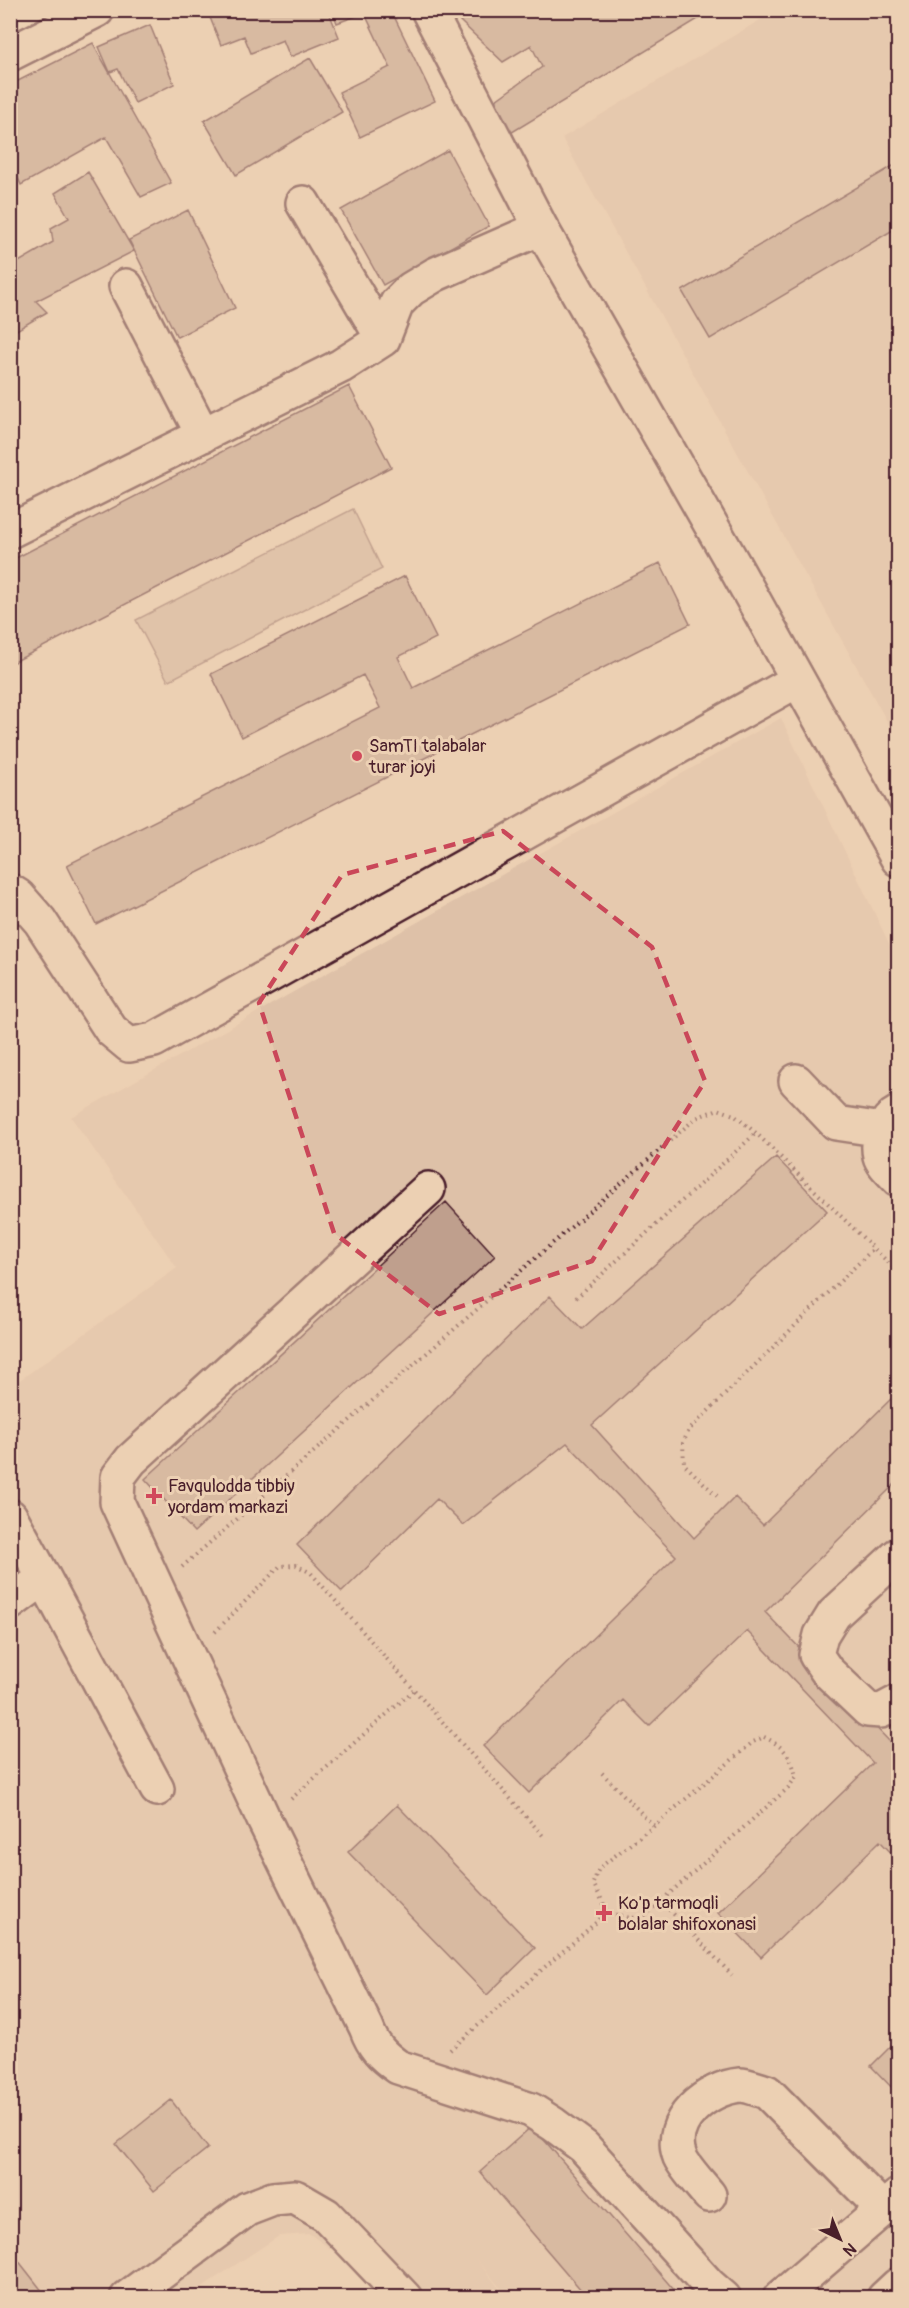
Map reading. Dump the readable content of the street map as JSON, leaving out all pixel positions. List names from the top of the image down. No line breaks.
{"places":{"other":["SamTI talabalar turar joyi"],"health":["Favqulodda tibbiy yordam markazi","Ko'p tarmoqli bolalar shifoxonasi"]},"north":"bottom right"}
